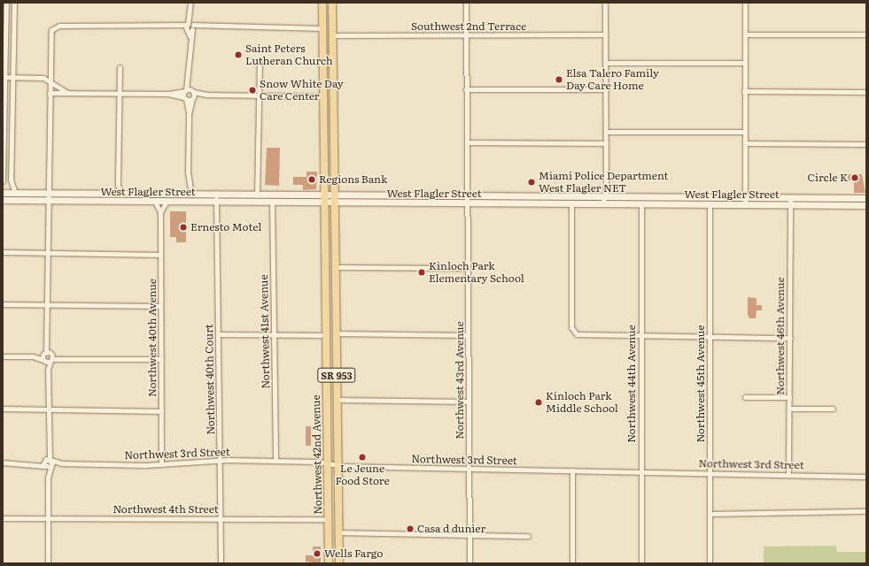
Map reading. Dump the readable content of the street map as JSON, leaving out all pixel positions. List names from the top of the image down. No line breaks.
{"streets":{"main road":["West Flagler Street","SR 953","Northwest 42nd Avenue"],"street":["Southwest 2nd Terrace","Northwest 41st Avenue","Northwest 46th Avenue","Northwest 40th Avenue","Northwest 40th Court","Northwest 43rd Avenue","Northwest 44th Avenue","Northwest 45th Avenue","Northwest 3rd Street","Northwest 4th Street"]},"crossings":[["Southwest 2nd Terrace","SR 953"],["Southwest 2nd Terrace","Northwest 43rd Avenue"],["West Flagler Street","Northwest 41st Avenue"],["West Flagler Street","Northwest 46th Avenue"],["West Flagler Street","Northwest 40th Avenue"],["West Flagler Street","SR 953"],["West Flagler Street","Northwest 40th Court"],["West Flagler Street","Northwest 43rd Avenue"],["West Flagler Street","Northwest 44th Avenue"],["West Flagler Street","Northwest 45th Avenue"],["West Flagler Street","Northwest 42nd Avenue"],["Northwest 41st Avenue","Northwest 3rd Street"],["Northwest 46th Avenue","Northwest 3rd Street"],["Northwest 40th Avenue","Northwest 3rd Street"],["SR 953","Northwest 42nd Avenue"],["Northwest 40th Court","Northwest 3rd Street"],["Northwest 40th Court","Northwest 4th Street"],["Northwest 43rd Avenue","Northwest 3rd Street"],["Northwest 44th Avenue","Northwest 3rd Street"],["Northwest 45th Avenue","Northwest 3rd Street"],["Northwest 3rd Street","Northwest 42nd Avenue"],["Northwest 42nd Avenue","Northwest 4th Street"]],"places":["Saint Peters Lutheran Church","Elsa Talero Family Day Care Home","Snow White Day Care Center","Circle K","Regions Bank","Miami Police Department West Flagler NET","Ernesto Motel","Kinloch Park Elementary School","Kinloch Park Middle School","Le Jeune Food Store","Casa d dunier","Wells Fargo"]}
